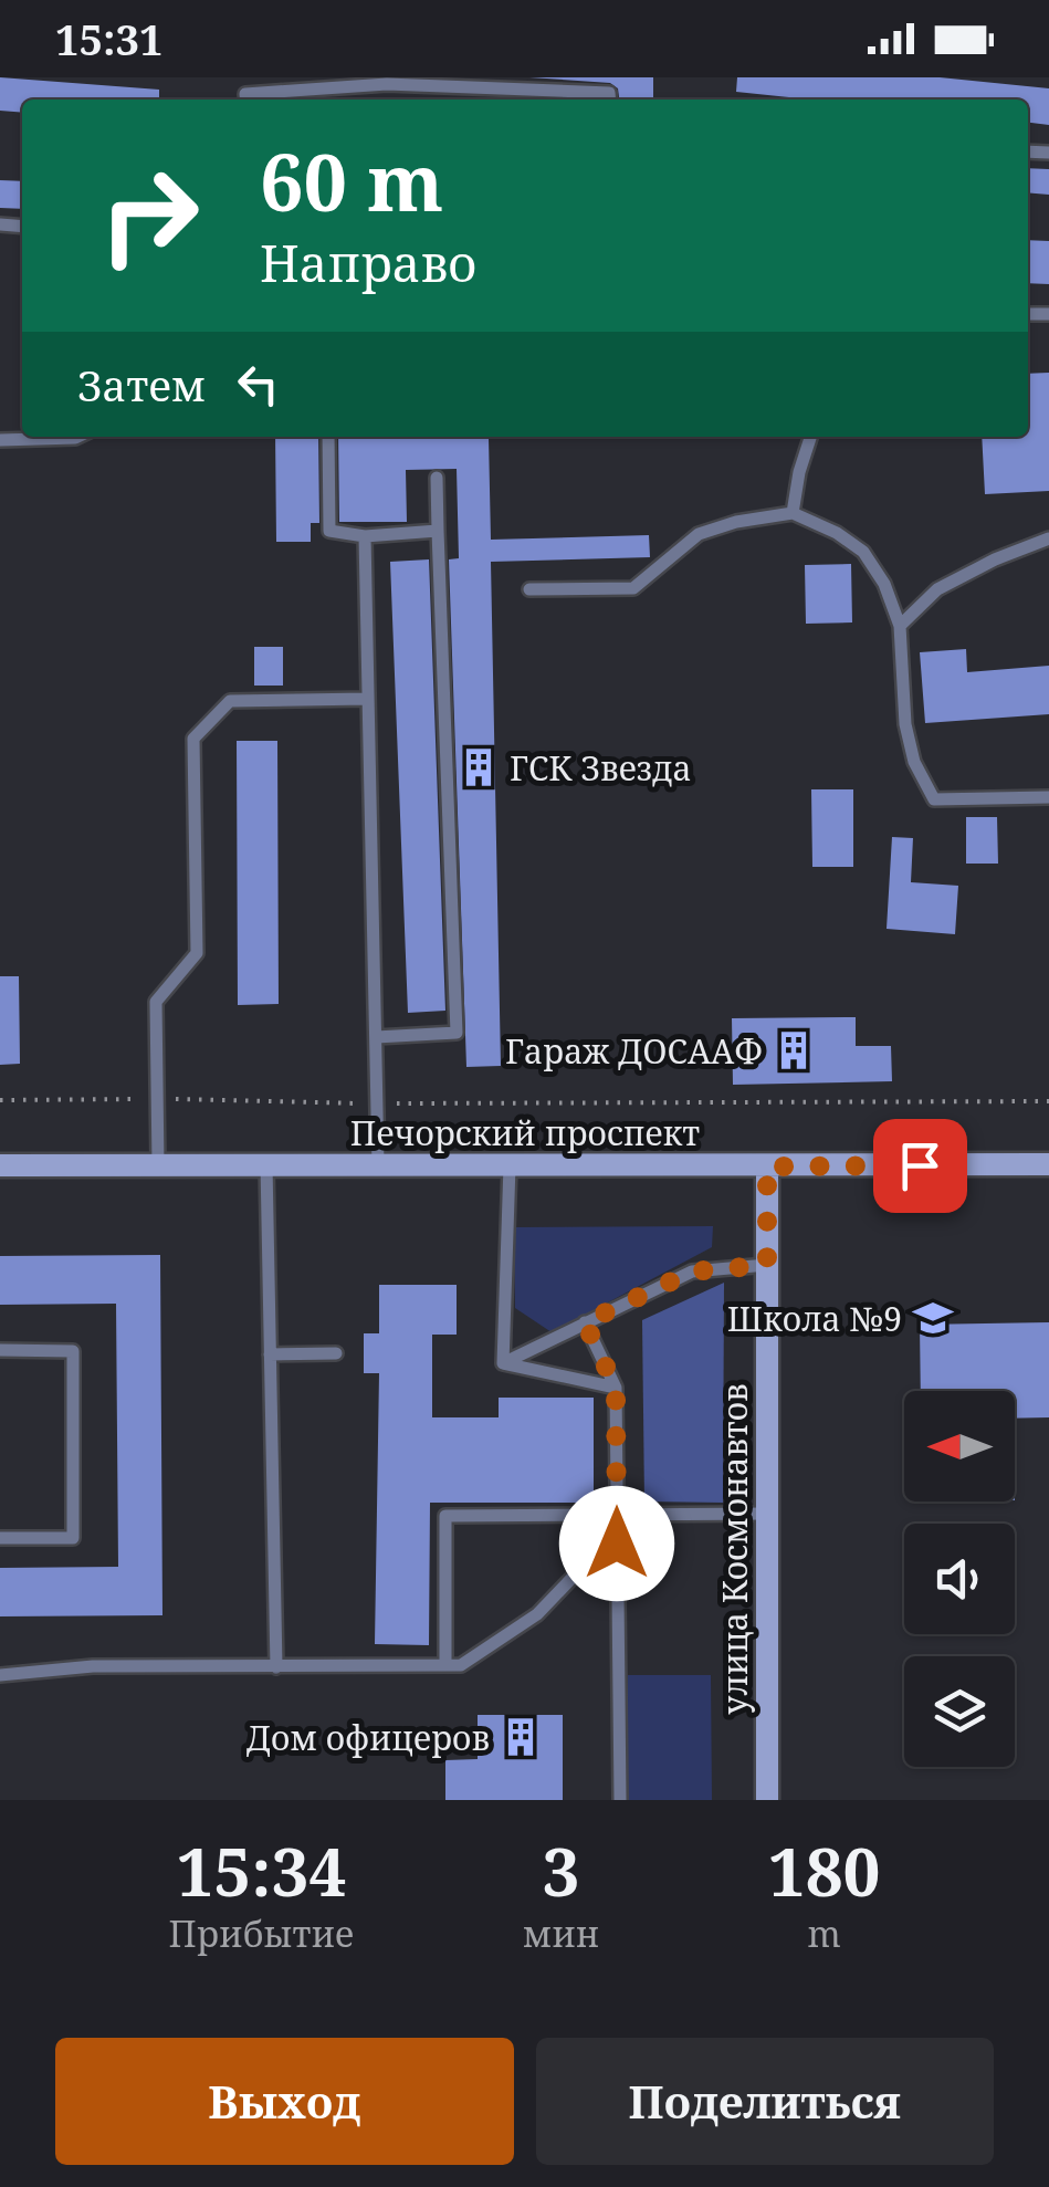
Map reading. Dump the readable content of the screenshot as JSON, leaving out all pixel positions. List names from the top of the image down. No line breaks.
{"streets":{"main road":["Печорский проспект","улица Космонавтов"]},"crossings":[["Печорский проспект","улица Космонавтов"]],"places":{"building":["ГСК Звезда","Гараж ДОСААФ","Дом офицеров"],"school or university":["Школа №9"]},"north":"left","page":{"status":"15:31","turn":["60 m","Направо"],"then":"Затем","eta":["15:34","Прибытие","3","мин","180","m"],"buttons":["Выход","Поделиться"]}}
